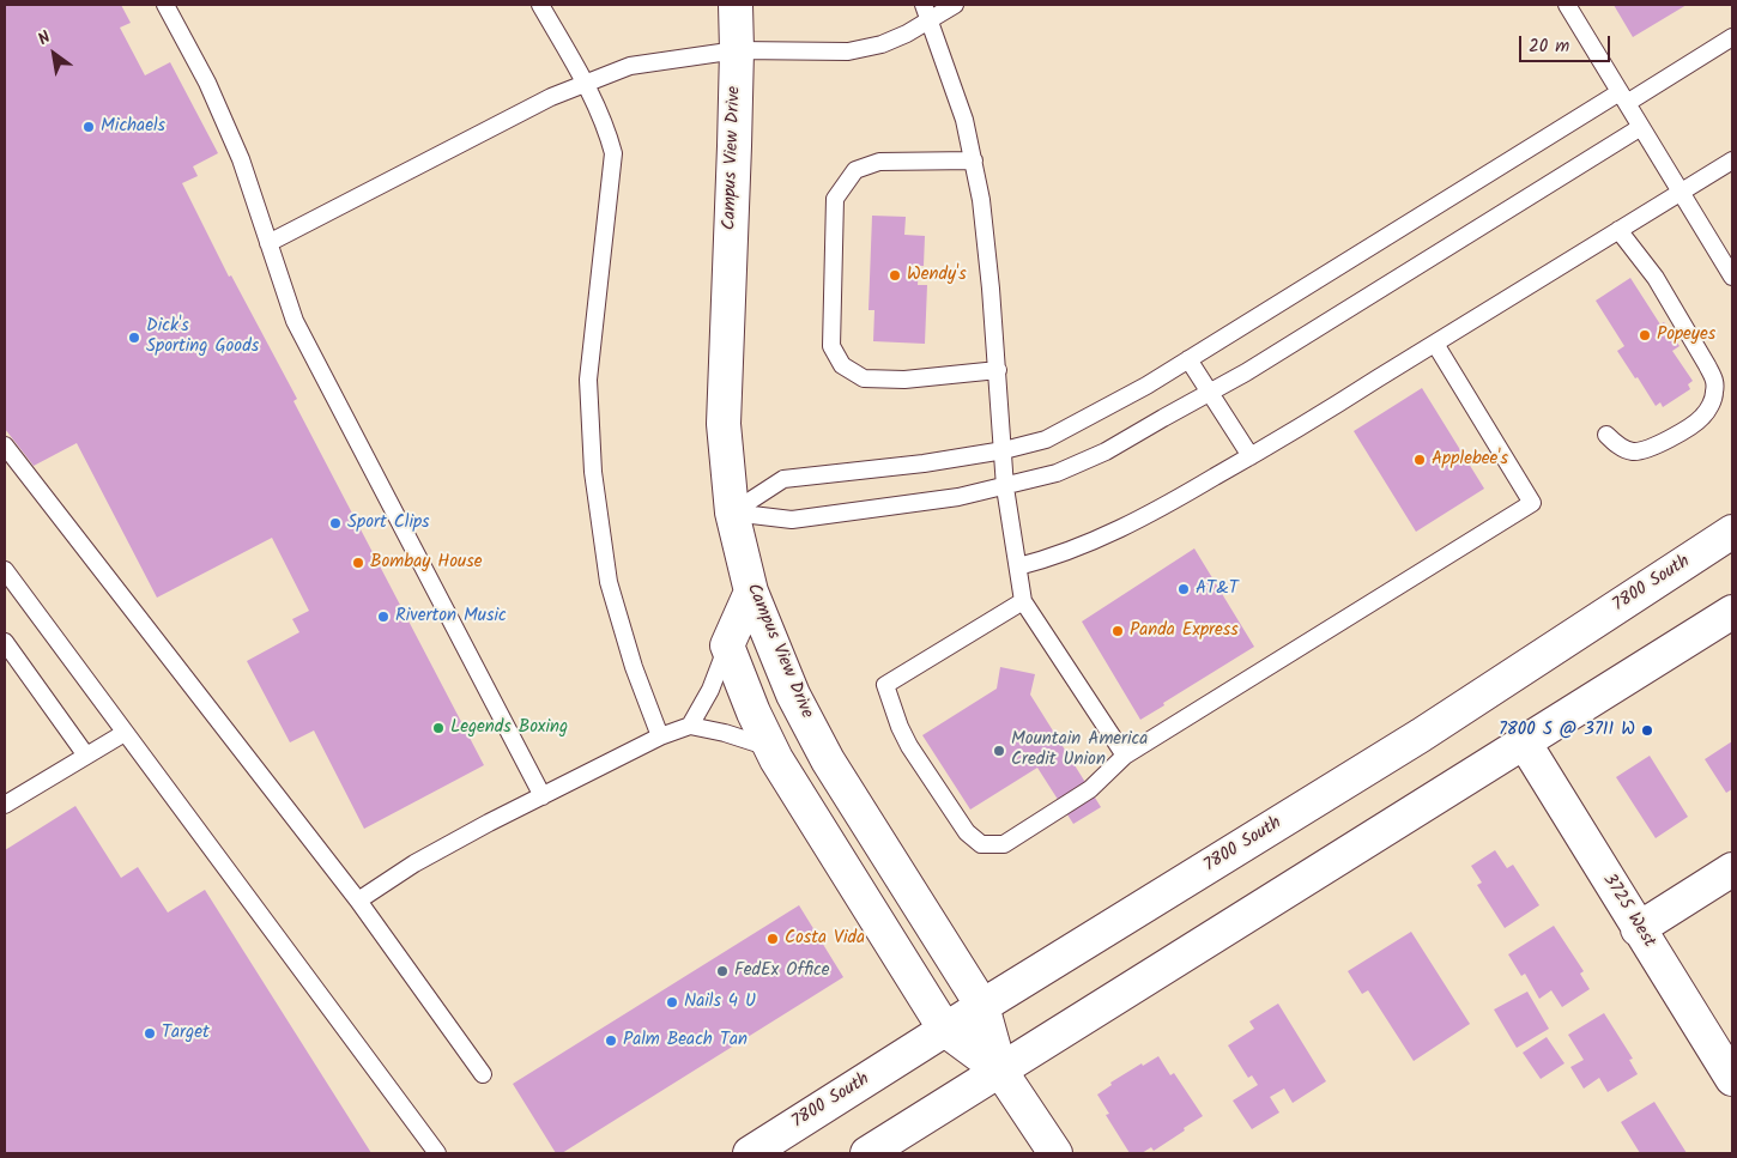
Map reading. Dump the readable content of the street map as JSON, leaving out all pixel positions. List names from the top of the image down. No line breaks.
{"streets":{"street":["Campus View Drive","7800 South","3725 West"]},"crossings":[["Campus View Drive","7800 South"]],"places":["Michaels","Wendy's","Popeyes","Dick's Sporting Goods","Applebee's","Sport Clips","Bombay House","AT&T","Riverton Music","Panda Express","Legends Boxing","7800 S @ 3711 W","Mountain America Credit Union","Costa Vida","FedEx Office","Nails 4 U","Target","Palm Beach Tan"],"scale_bar":"20 m","north":"top left"}
